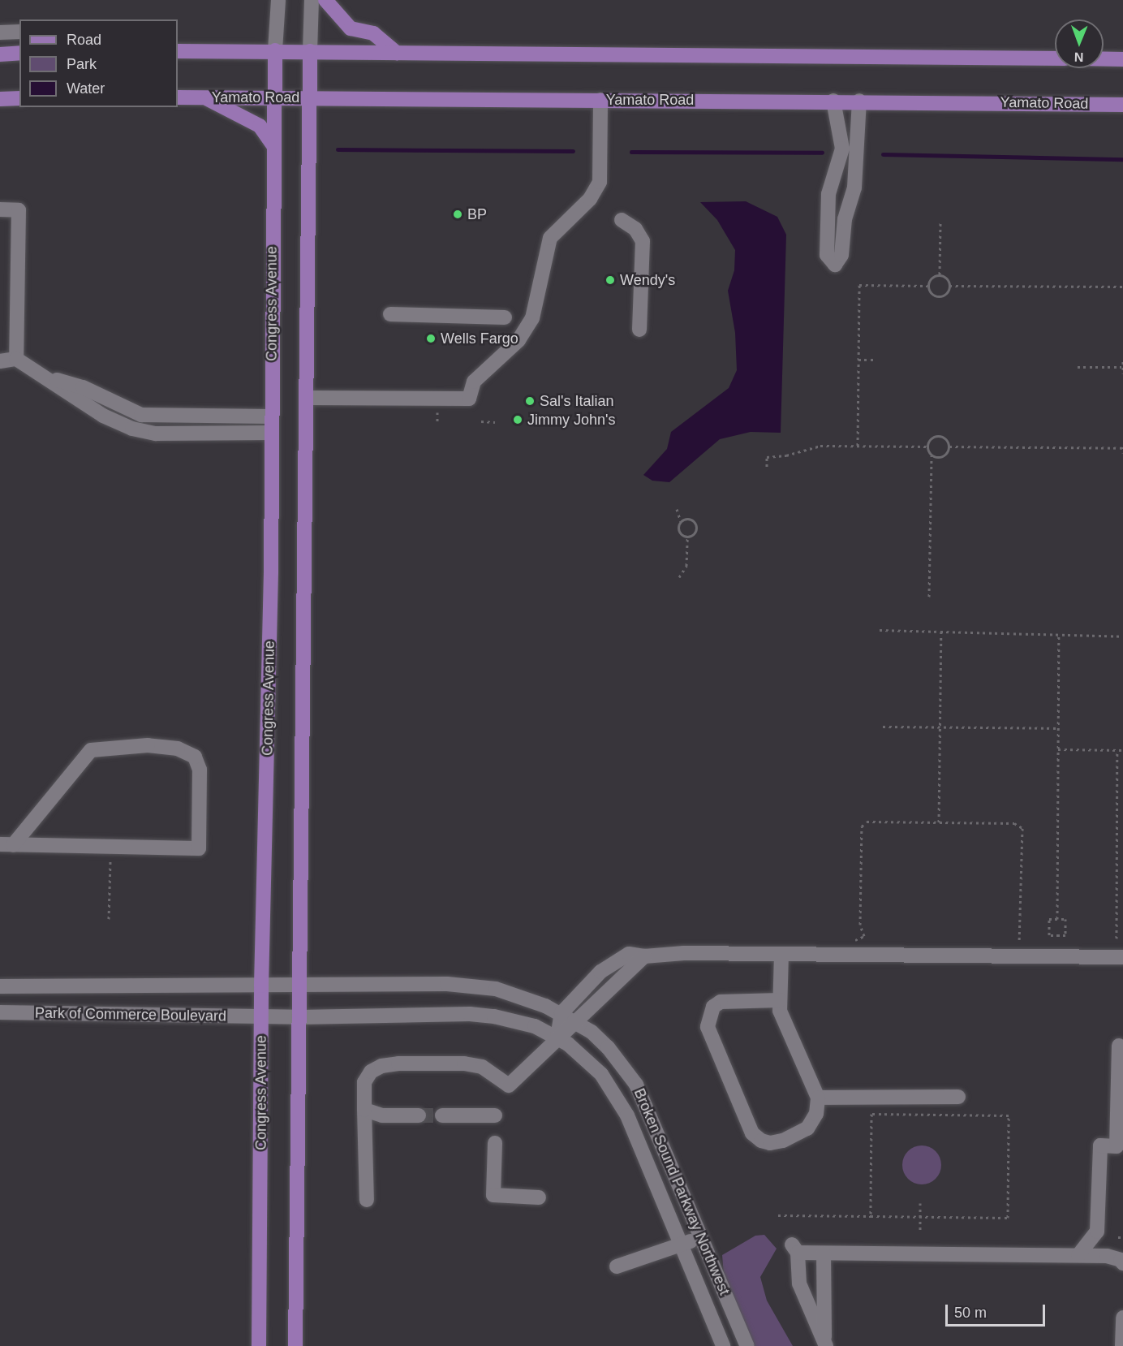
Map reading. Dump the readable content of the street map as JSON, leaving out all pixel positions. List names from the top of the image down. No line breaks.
{"streets":{"main road":["Yamato Road","Congress Avenue"],"street":["Park of Commerce Boulevard","Broken Sound Parkway Northwest"]},"crossings":[["Yamato Road","Congress Avenue"],["Congress Avenue","Park of Commerce Boulevard"],["Park of Commerce Boulevard","Broken Sound Parkway Northwest"]],"places":["BP","Wendy's","Wells Fargo","Sal's Italian","Jimmy John's"],"legend":["Road","Park","Water"],"scale_bar":"50 m","north":"bottom"}
